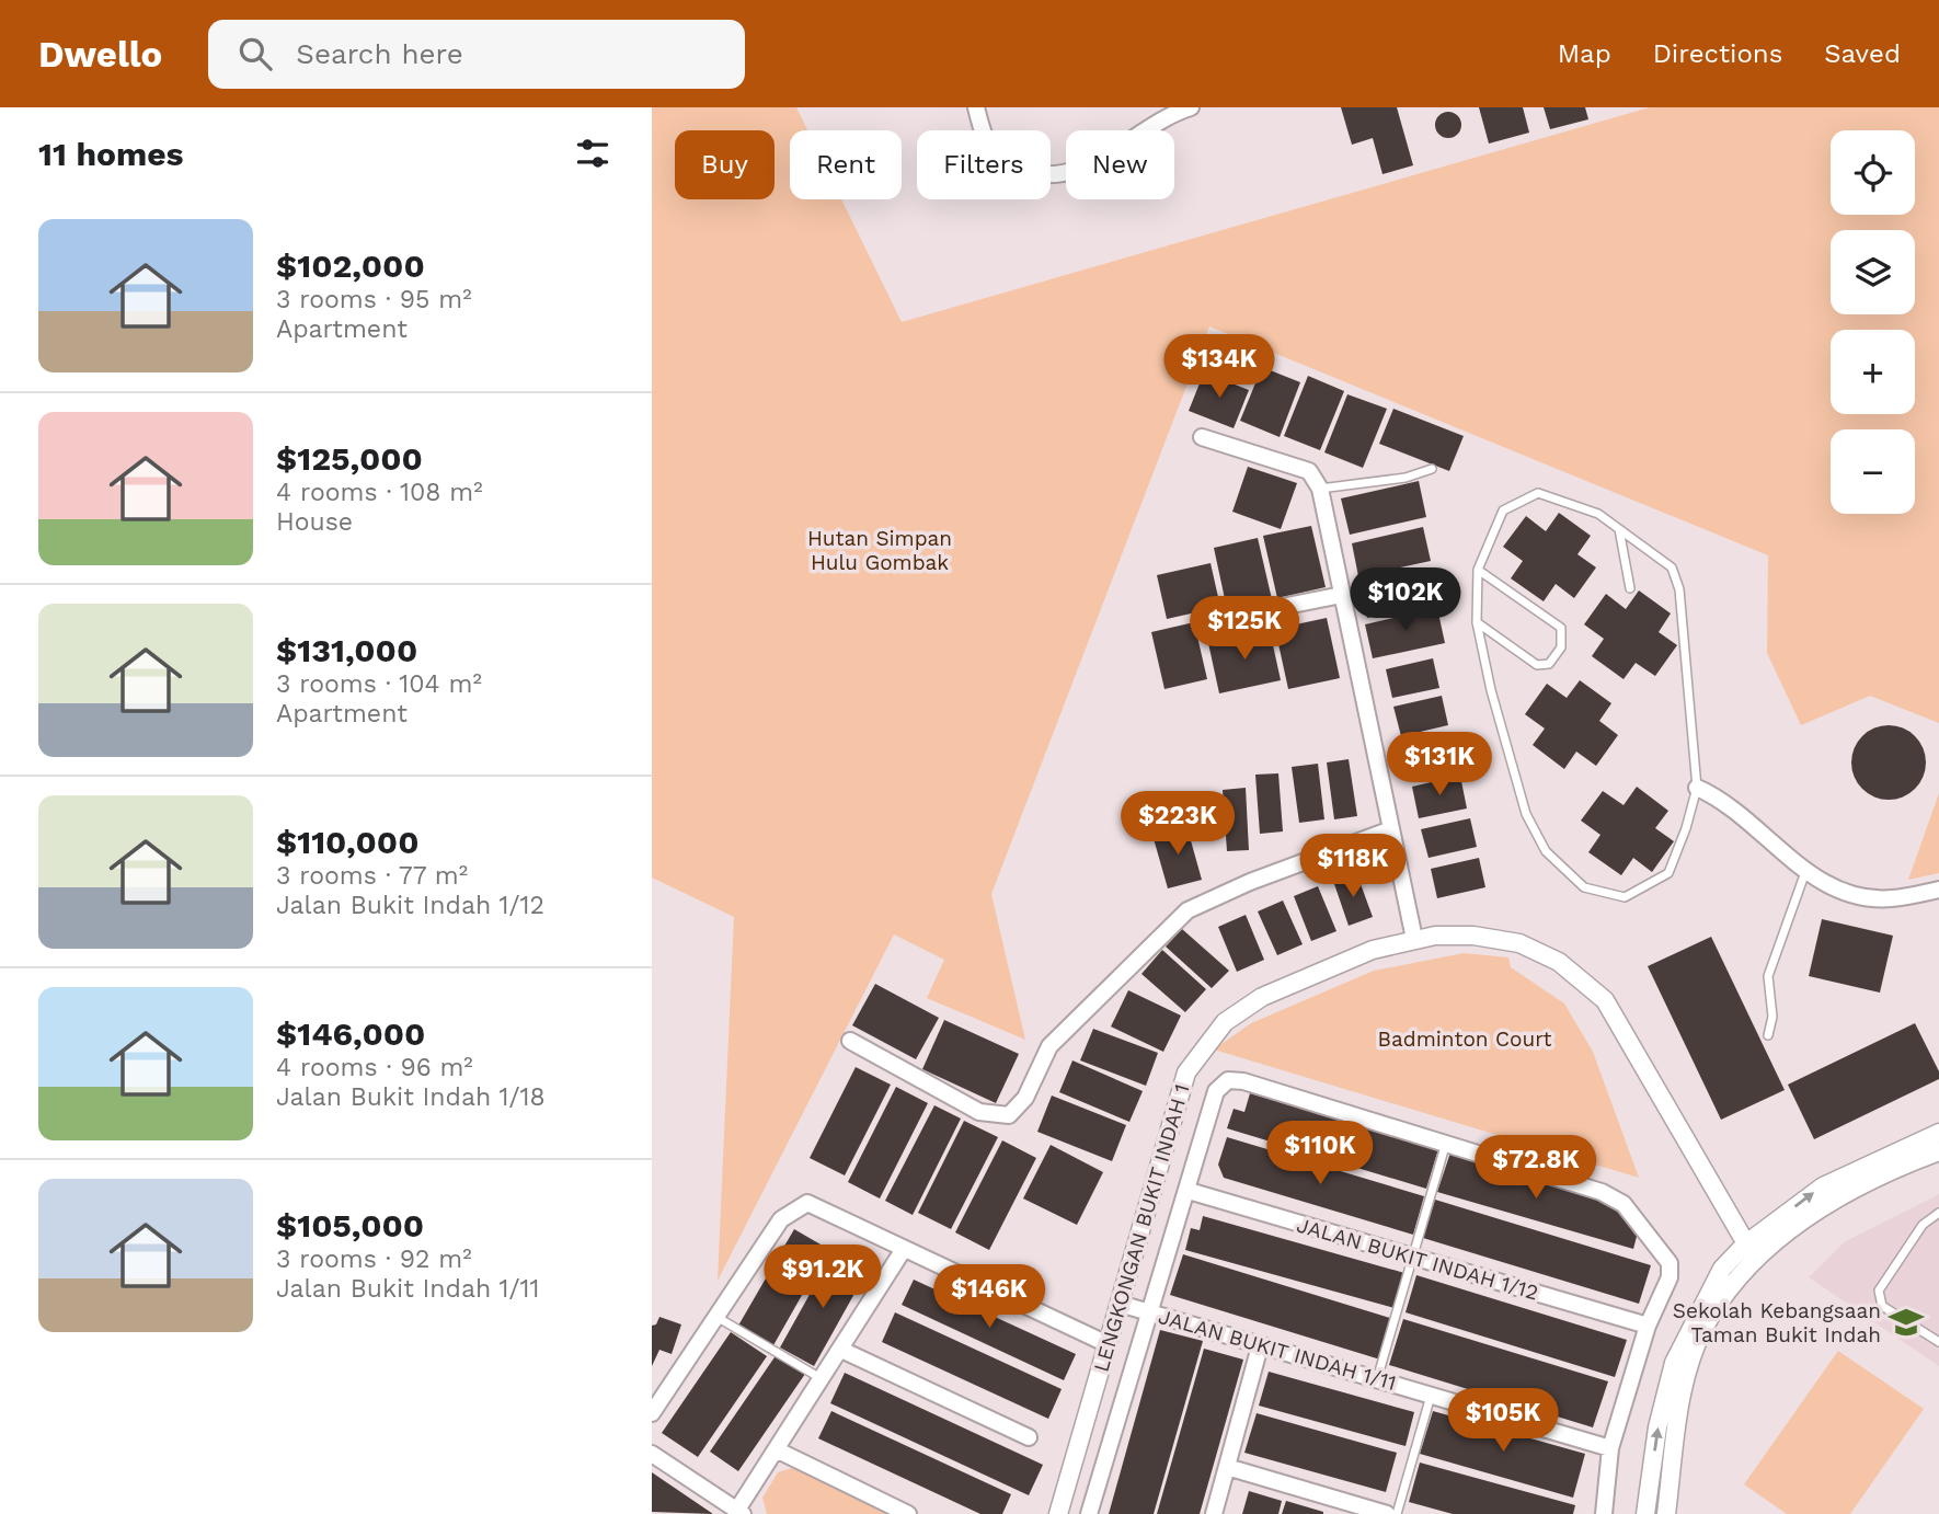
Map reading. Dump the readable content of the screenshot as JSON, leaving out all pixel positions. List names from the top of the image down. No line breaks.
{"streets":{"street":["LENGKONGAN BUKIT INDAH 1","JALAN BUKIT INDAH 1/12","JALAN BUKIT INDAH 1/11"]},"crossings":[["LENGKONGAN BUKIT INDAH 1","JALAN BUKIT INDAH 1/11"]],"parks":["Hutan Simpan Hulu Gombak","Badminton Court"],"places":{"school or university":["Sekolah Kebangsaan Taman Bukit Indah"]},"page":{"header":"Dwello","search":"Search here","nav":["Map","Directions","Saved"],"heading":"11 homes","map_buttons":["+","−"],"chip":["Buy","Rent","Filters","New"],"list":[{"name":"$102,000","note":"3 rooms · 95 m² · Apartment"},{"name":"$125,000","note":"4 rooms · 108 m² · House"},{"name":"$131,000","note":"3 rooms · 104 m² · Apartment"},{"name":"$110,000","note":"3 rooms · 77 m² · Jalan Bukit Indah 1/12"},{"name":"$146,000","note":"4 rooms · 96 m² · Jalan Bukit Indah 1/18"},{"name":"$105,000","note":"3 rooms · 92 m² · Jalan Bukit Indah 1/11"}],"price":["$134K","$102K","$125K","$131K","$223K","$118K","$110K","$72.8K","$91.2K","$146K","$105K"]}}
